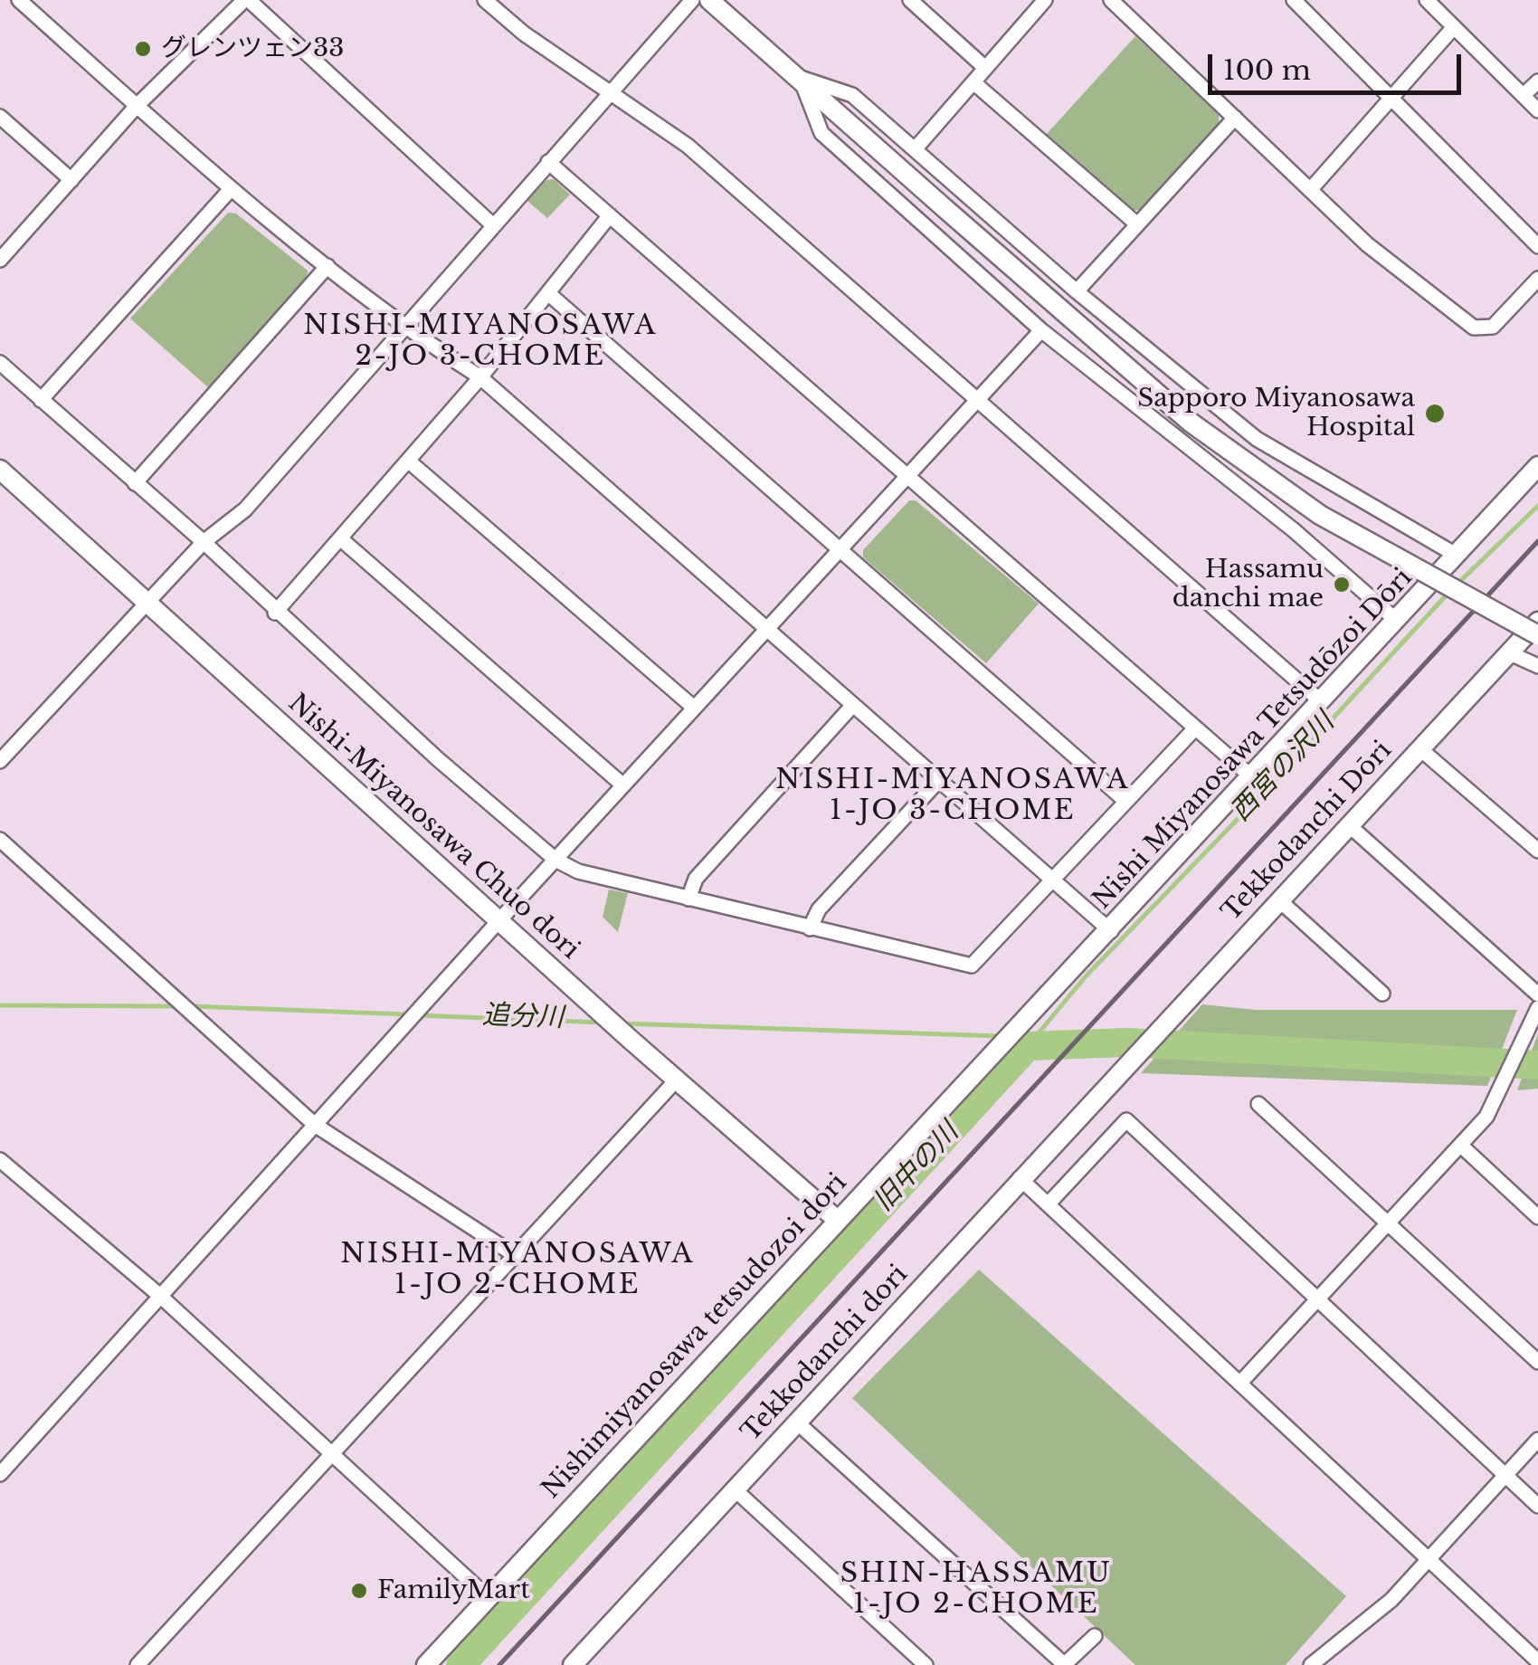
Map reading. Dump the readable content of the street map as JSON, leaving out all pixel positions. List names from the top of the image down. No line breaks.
{"streets":{"street":["Nishi Miyanosawa Tetsudōzoi Dōri","Nishi-Miyanosawa Chuo dori","Tekkodanchi Dōri","Nishimiyanosawa tetsudozoi dori","Tekkodanchi dori"]},"crossings":[["Nishi Miyanosawa Tetsudōzoi Dōri","Nishimiyanosawa tetsudozoi dori"],["Nishi-Miyanosawa Chuo dori","Nishimiyanosawa tetsudozoi dori"],["Tekkodanchi Dōri","Tekkodanchi dori"]],"districts":["NISHI-MIYANOSAWA 2-JO 3-CHOME","NISHI-MIYANOSAWA 1-JO 3-CHOME","NISHI-MIYANOSAWA 1-JO 2-CHOME","SHIN-HASSAMU 1-JO 2-CHOME"],"water":["西宮の沢川","追分川","旧中の川"],"places":["グレンツェン33","Sapporo Miyanosawa Hospital","Hassamu danchi mae","FamilyMart"],"scale_bar":"100 m"}
